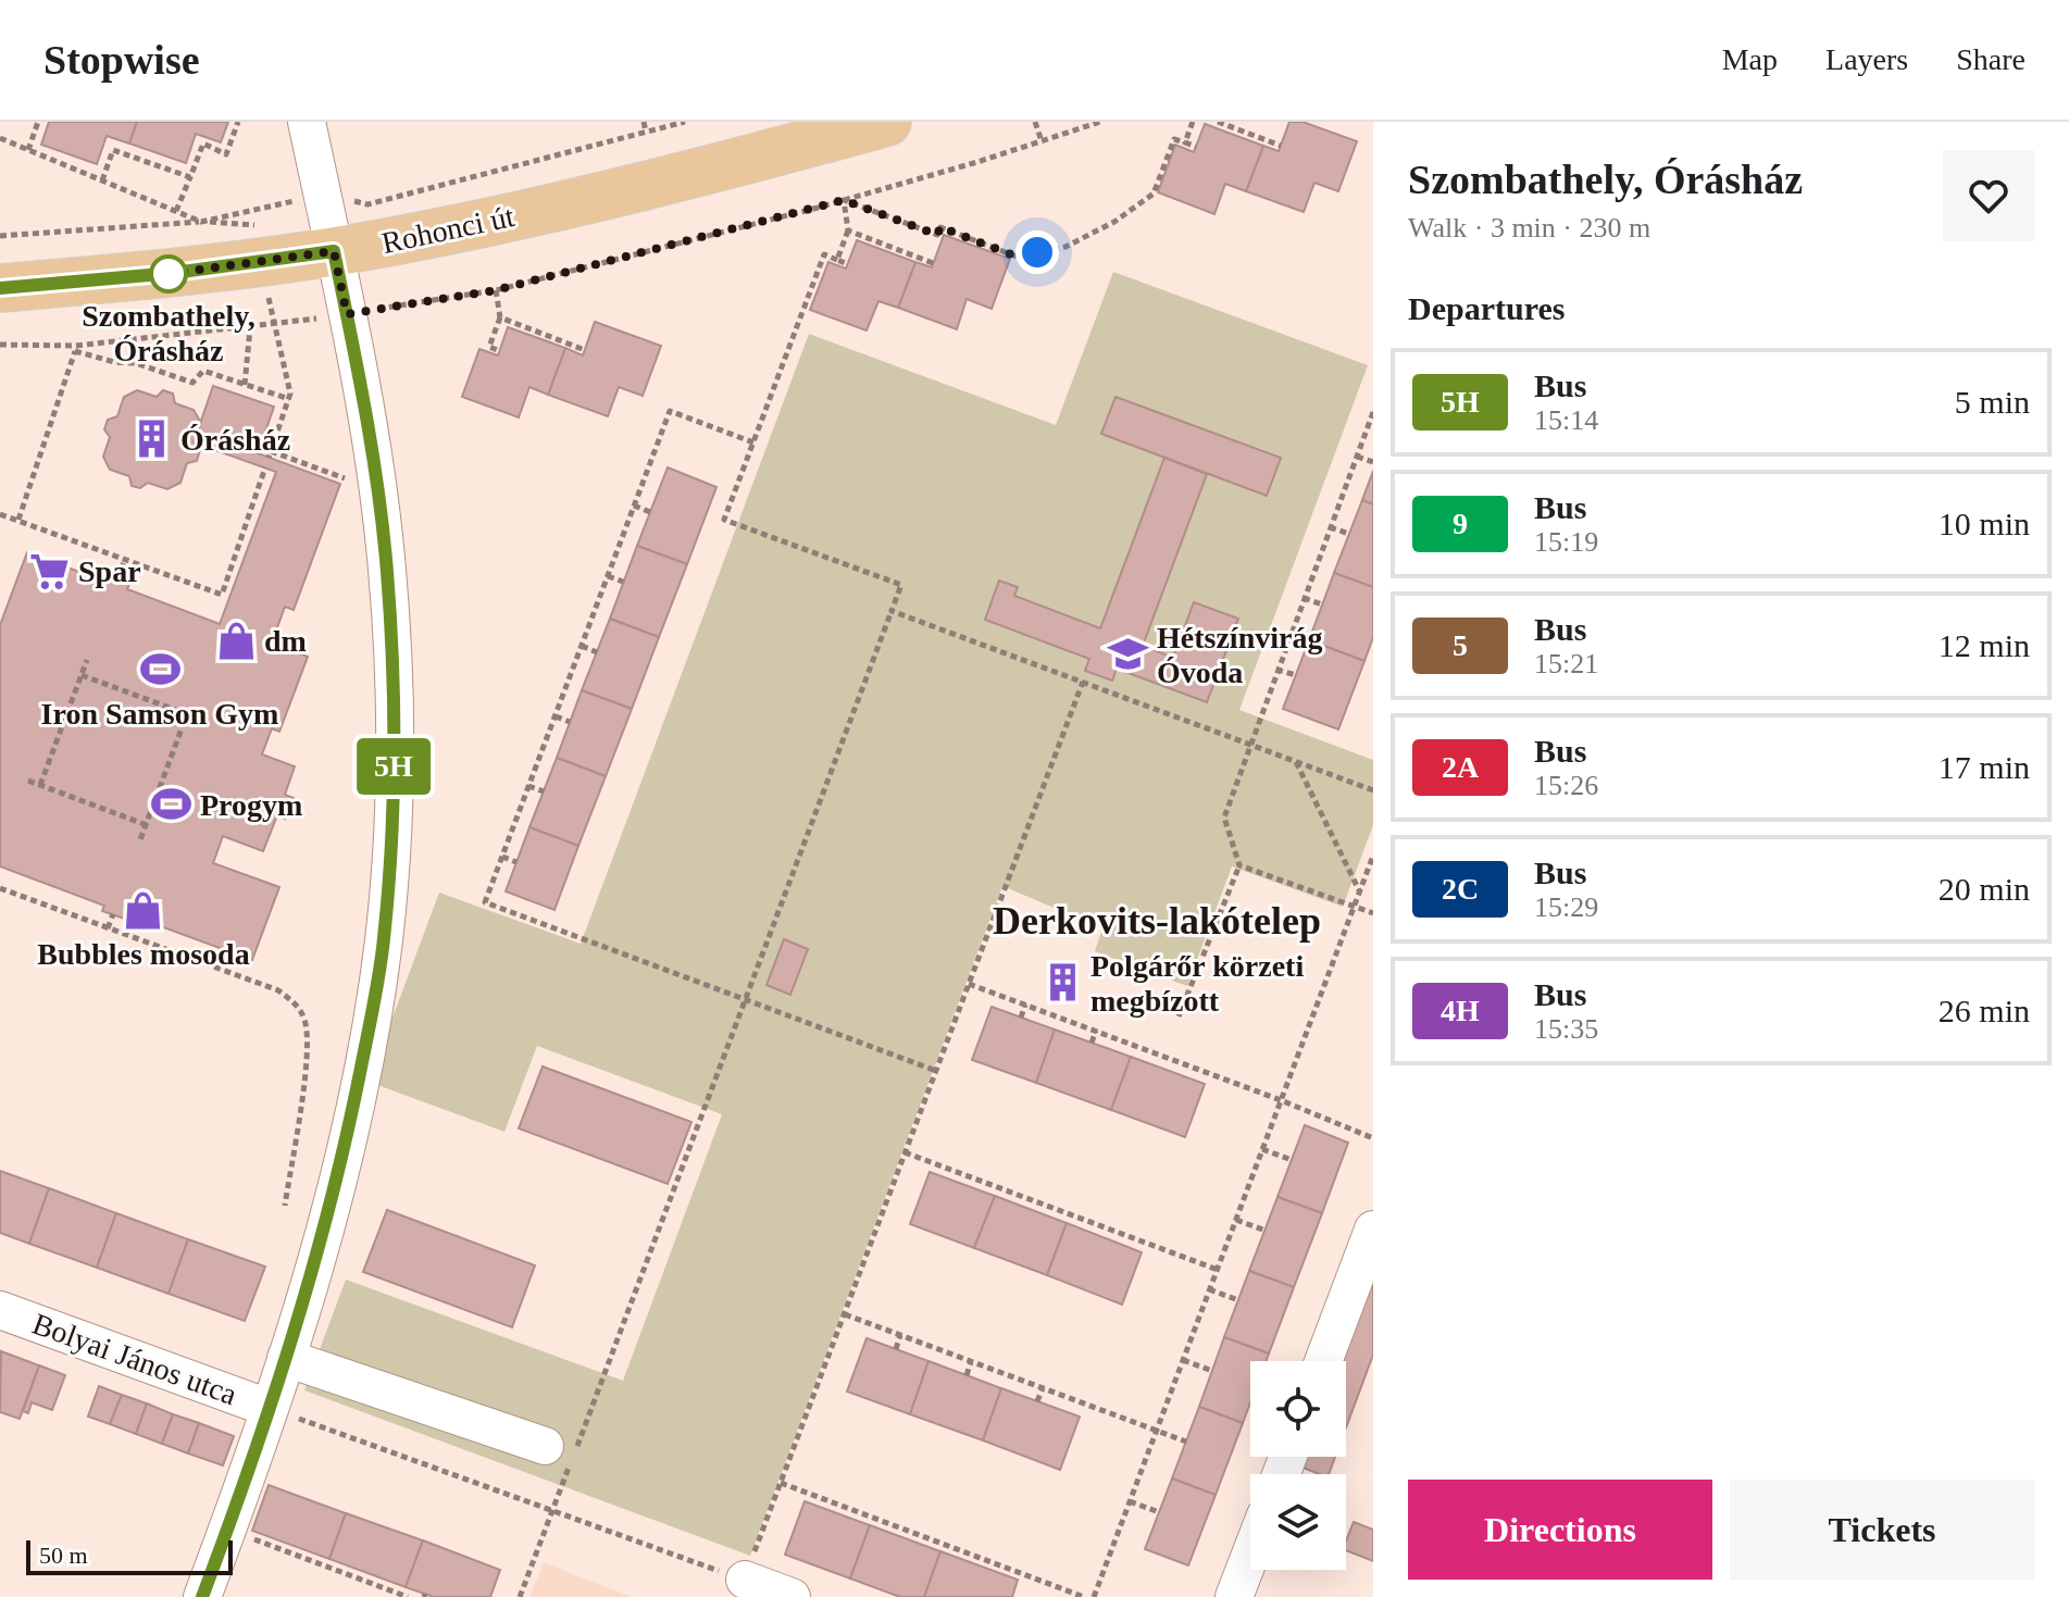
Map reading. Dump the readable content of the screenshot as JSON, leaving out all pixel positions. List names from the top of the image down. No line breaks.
{"streets":{"main road":["Rohonci út"],"street":["Bolyai János utca"]},"districts":["Derkovits-lakótelep"],"places":{"other":["Szombathely, Órásház"],"building":["Órásház","Polgárőr körzeti megbízott"],"supermarket":["Spar"],"shop":["dm","Bubbles mosoda"],"school or university":["Hétszínvirág Óvoda"],"sports":["Iron Samson Gym","Progym"]},"lines":["bus line 5H"],"scale_bar":"50 m","page":{"header":"Stopwise","nav":["Map","Layers","Share"],"on_map":"5H","heading":[["Szombathely, Órásház","Walk · 3 min · 230 m"],"Departures"],"list":[{"mark":"5H","name":"Bus","note":"15:14","value":"5 min"},{"mark":"9","name":"Bus","note":"15:19","value":"10 min"},{"mark":"5","name":"Bus","note":"15:21","value":"12 min"},{"mark":"2A","name":"Bus","note":"15:26","value":"17 min"},{"mark":"2C","name":"Bus","note":"15:29","value":"20 min"},{"mark":"4H","name":"Bus","note":"15:35","value":"26 min"}],"buttons":["Directions","Tickets"],"scale":"50 m"}}
